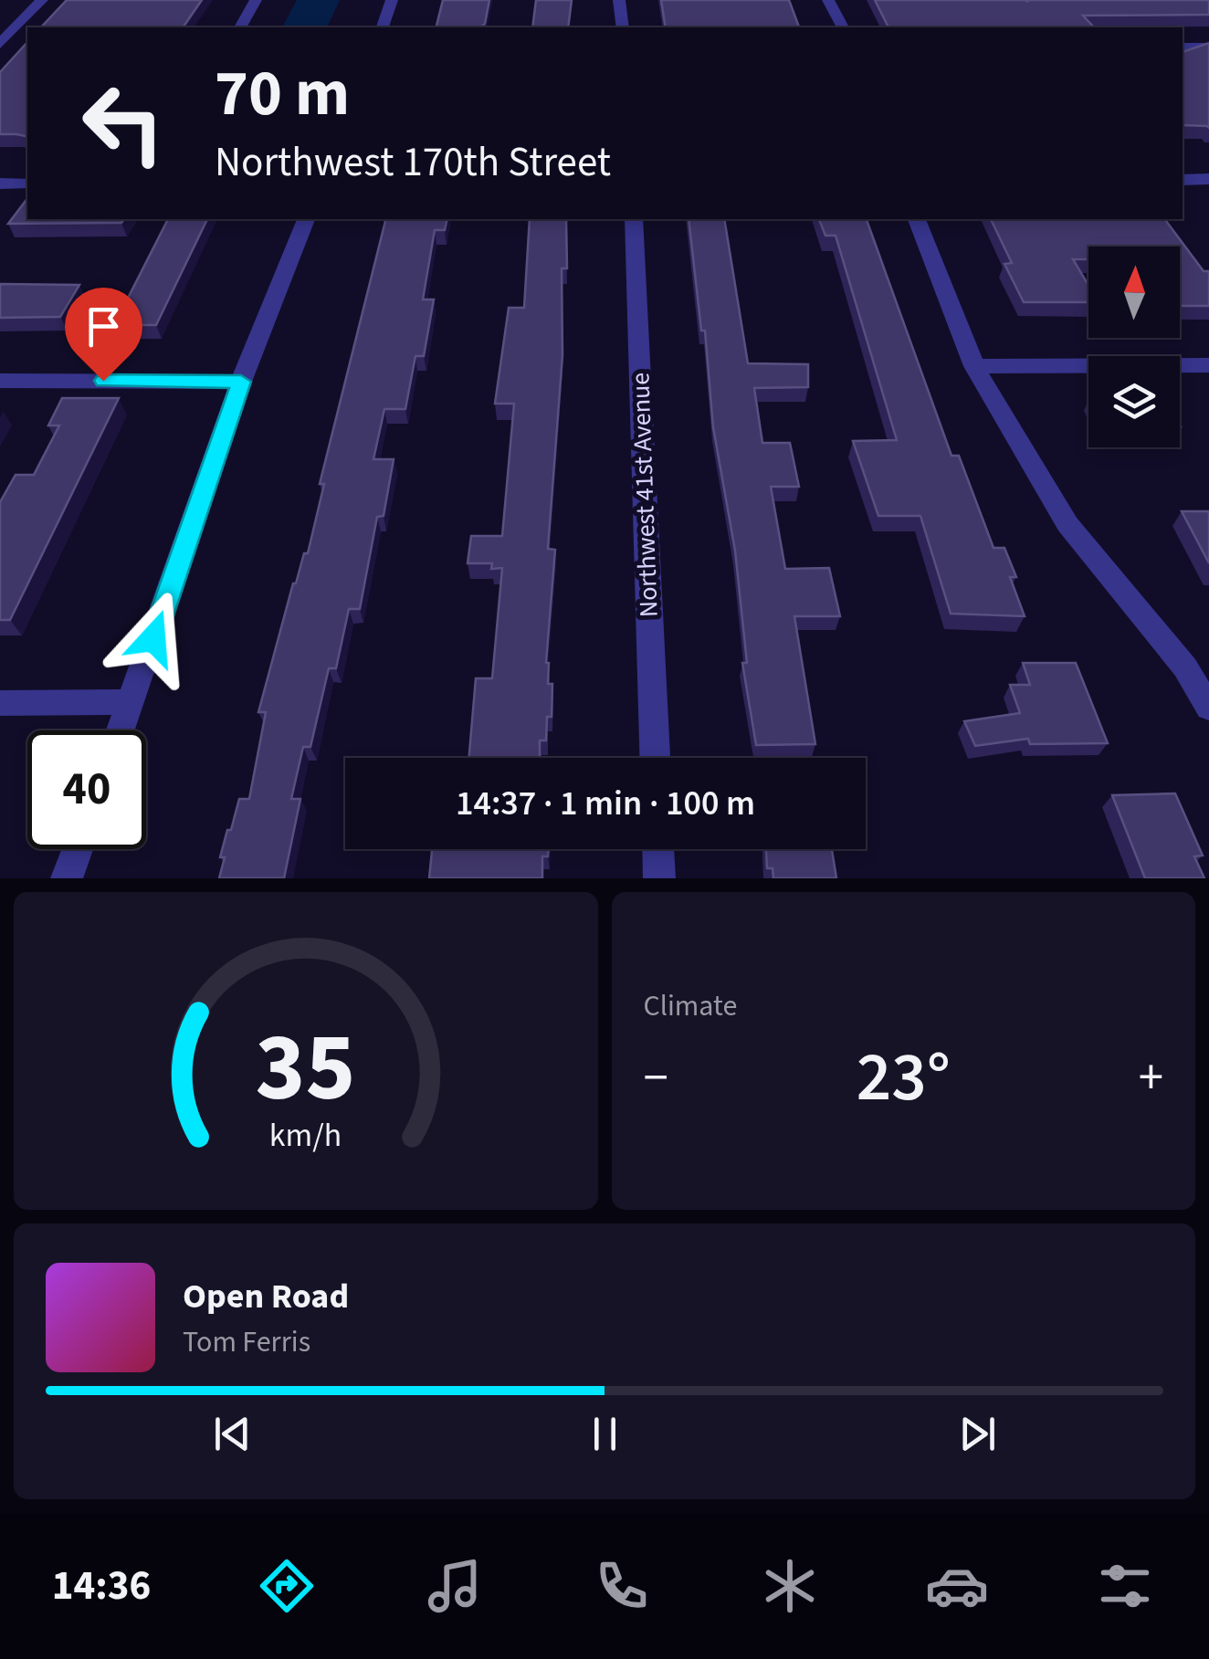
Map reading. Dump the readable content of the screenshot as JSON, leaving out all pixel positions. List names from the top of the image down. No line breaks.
{"streets":{"street":["Northwest 41st Avenue"]},"north":"top","page":{"turn":["70 m","Northwest 170th Street"],"limit":"40","trip":"14:37 · 1 min · 100 m","tile":"Climate","heat":["−","23°","+"],"song":["Open Road","Tom Ferris"],"tabs":"14:36","gauge":["35","km/h"]}}
